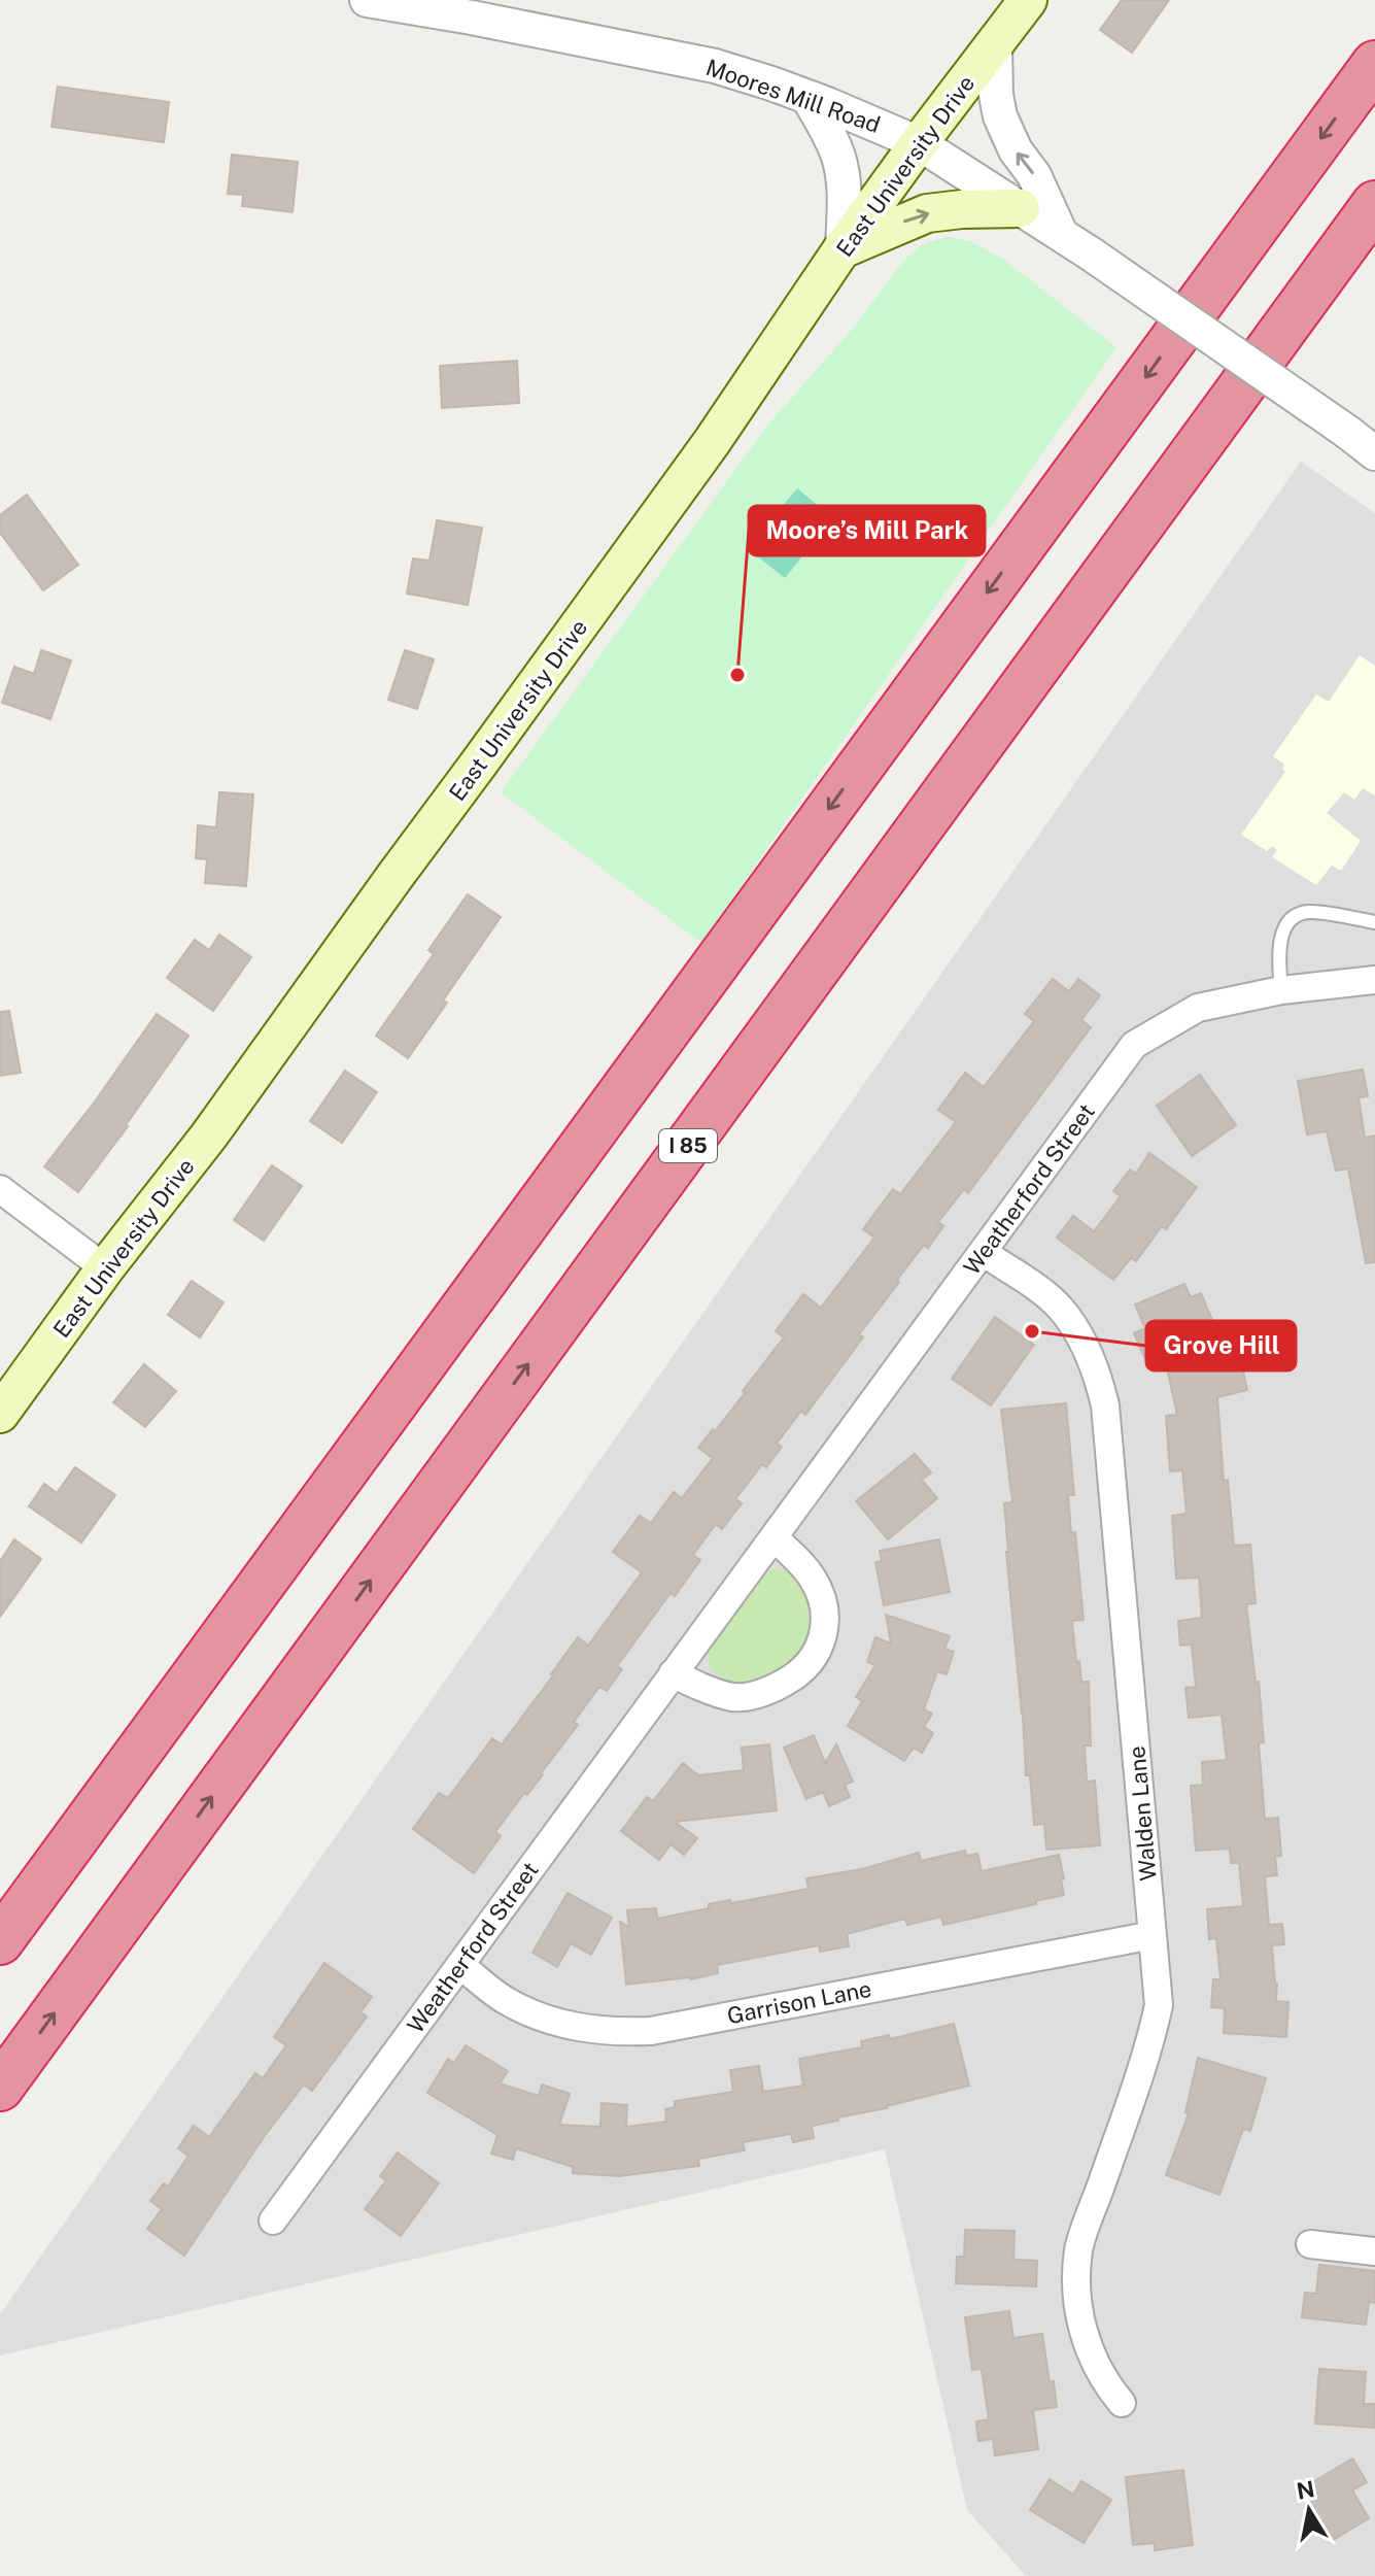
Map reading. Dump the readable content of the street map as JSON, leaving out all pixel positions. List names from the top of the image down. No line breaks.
{"streets":{"highway":["I 85"],"main road":["East University Drive"],"street":["Moores Mill Road","Weatherford Street","Walden Lane","Garrison Lane"]},"crossings":[["Moores Mill Road","East University Drive"],["Weatherford Street","Walden Lane"],["Weatherford Street","Garrison Lane"],["Walden Lane","Garrison Lane"]],"places":["Moore’s Mill Park","Grove Hill"],"north":"top"}
